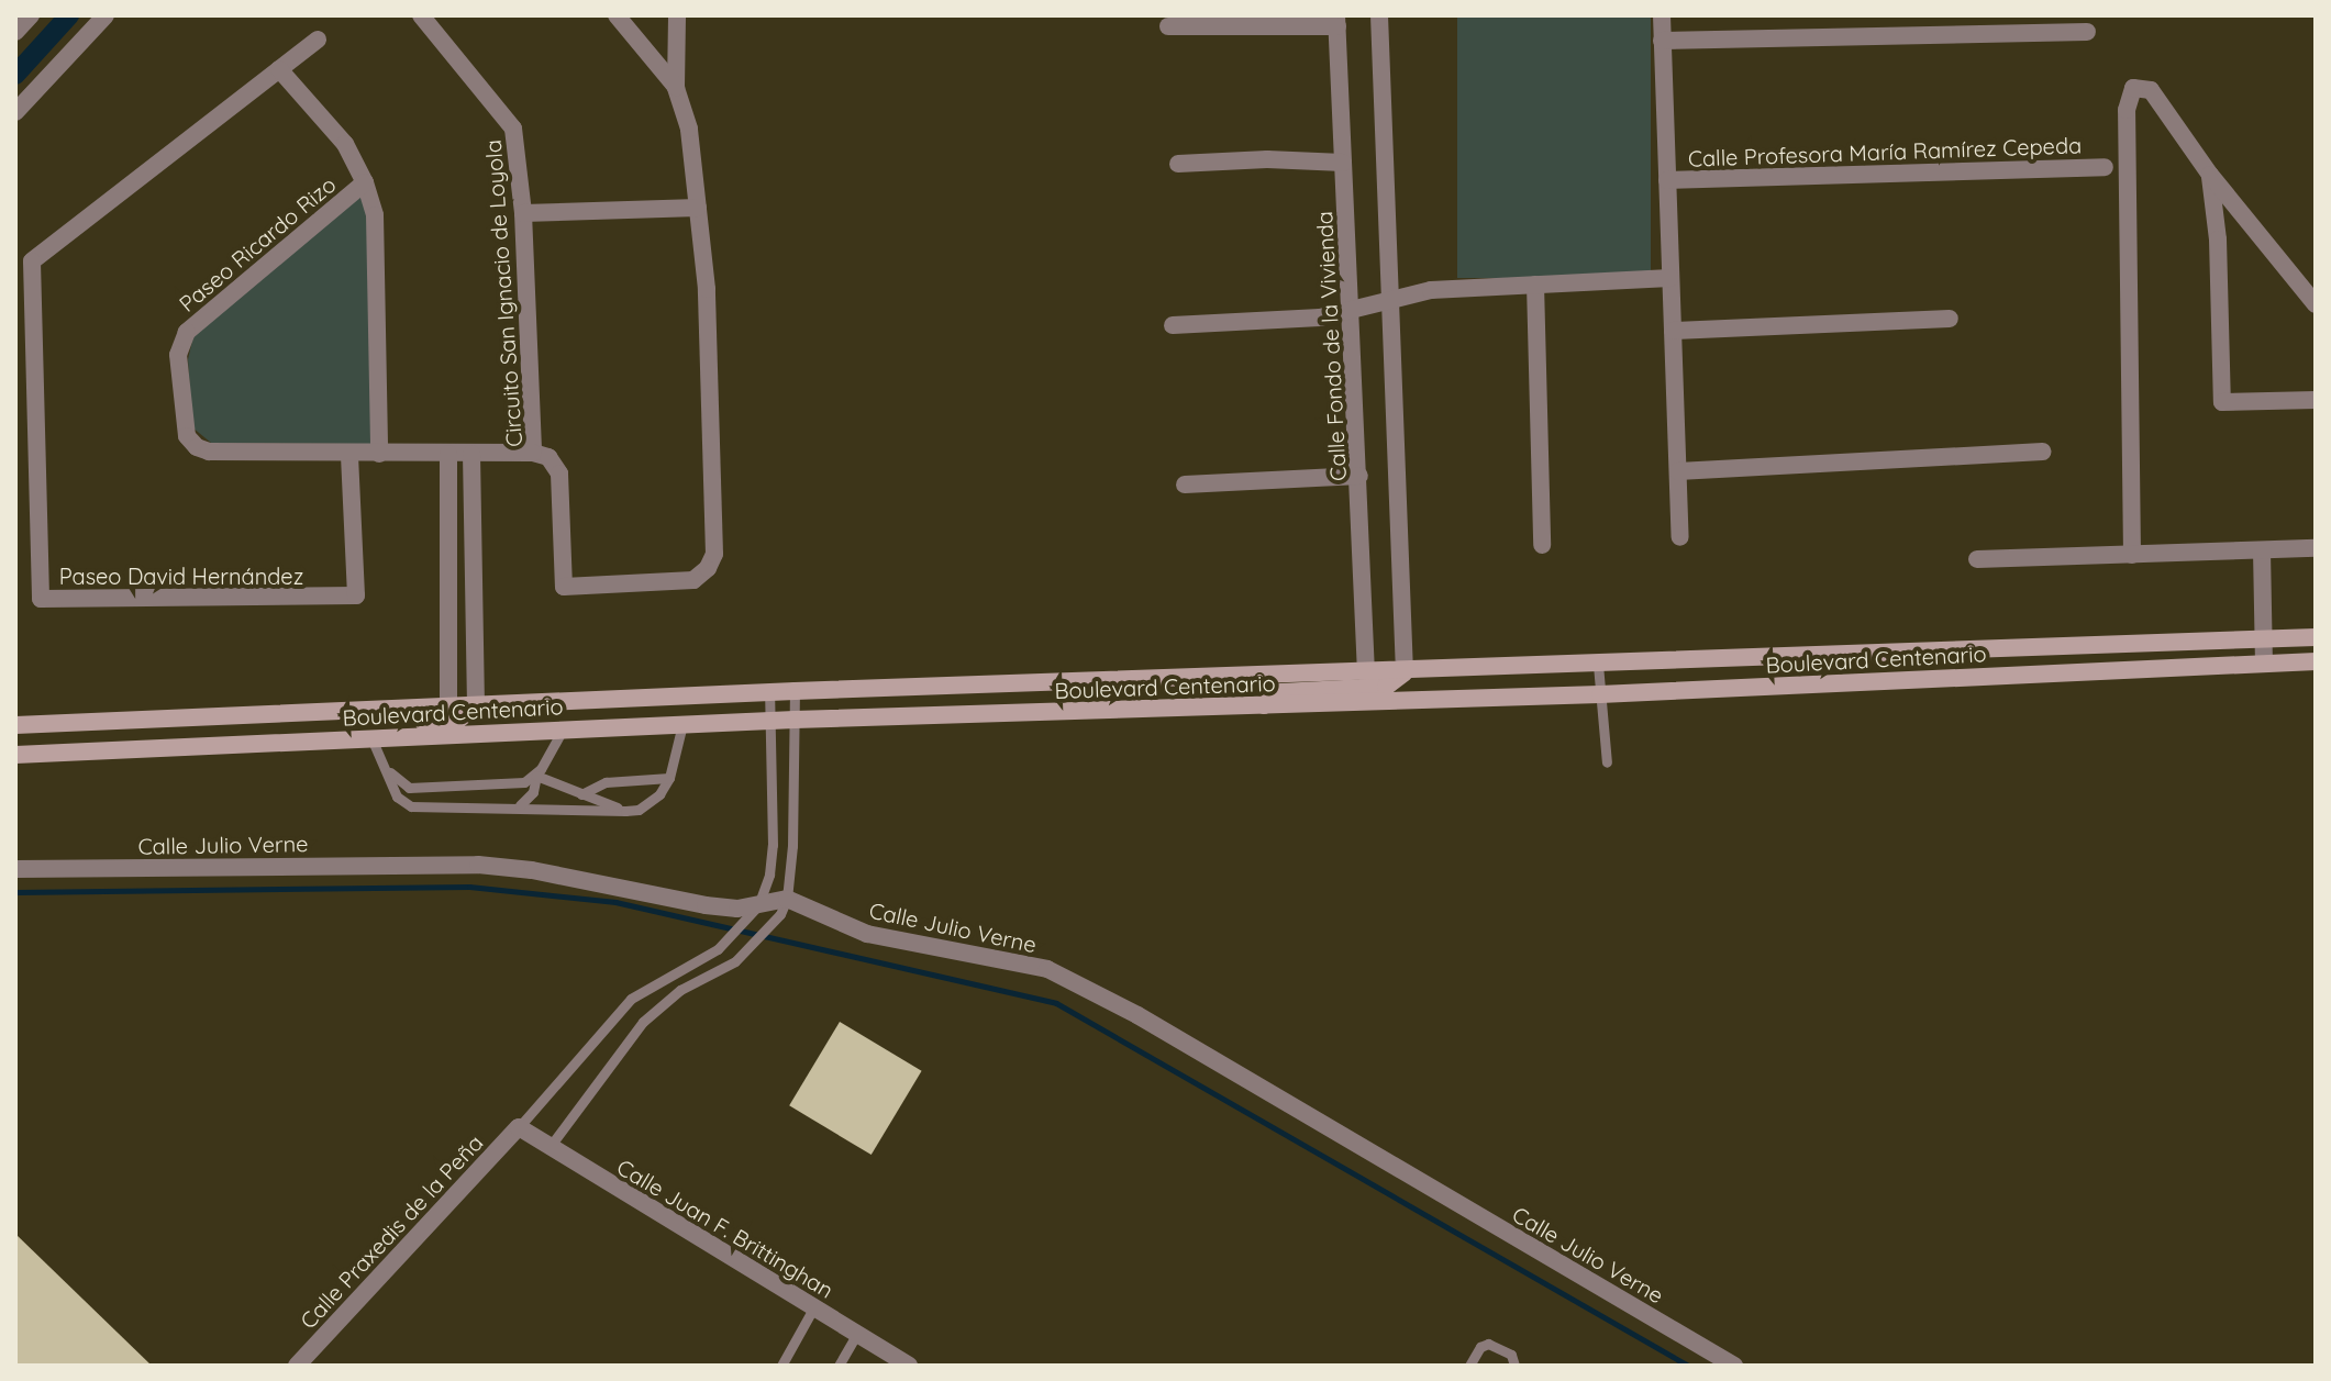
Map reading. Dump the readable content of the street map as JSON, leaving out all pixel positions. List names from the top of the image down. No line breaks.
{"streets":{"main road":["Boulevard Centenario"],"street":["Calle Profesora María Ramírez Cepeda","Paseo Ricardo Rizo","Circuito San Ignacio de Loyola","Calle Fondo de la Vivienda","Paseo David Hernández","Calle Julio Verne","Calle Juan F. Brittinghan","Calle Praxedis de la Peña"]},"crossings":[["Paseo Ricardo Rizo","Circuito San Ignacio de Loyola"],["Paseo Ricardo Rizo","Paseo David Hernández"],["Calle Fondo de la Vivienda","Boulevard Centenario"],["Calle Juan F. Brittinghan","Calle Praxedis de la Peña"]]}
